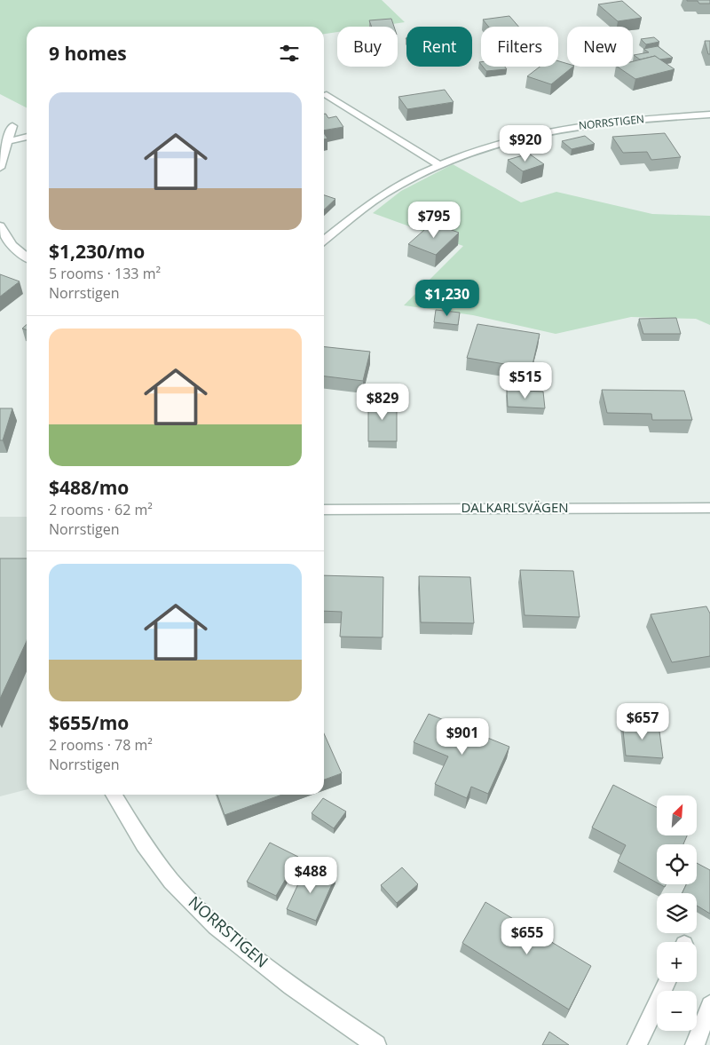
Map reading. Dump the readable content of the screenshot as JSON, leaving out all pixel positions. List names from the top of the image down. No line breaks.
{"streets":{"street":["NORRSTIGEN","DALKARLSVÄGEN"]},"north":"top right","page":{"chip":["Buy","Rent","Filters","New"],"heading":"9 homes","list":[{"name":"$1,230/mo","note":"5 rooms · 133 m² · Norrstigen"},{"name":"$488/mo","note":"2 rooms · 62 m² · Norrstigen"},{"name":"$655/mo","note":"2 rooms · 78 m² · Norrstigen"}],"price":["$920","$795","$1,230","$515","$829","$657","$901","$488","$655"],"map_buttons":["+","−"]}}
